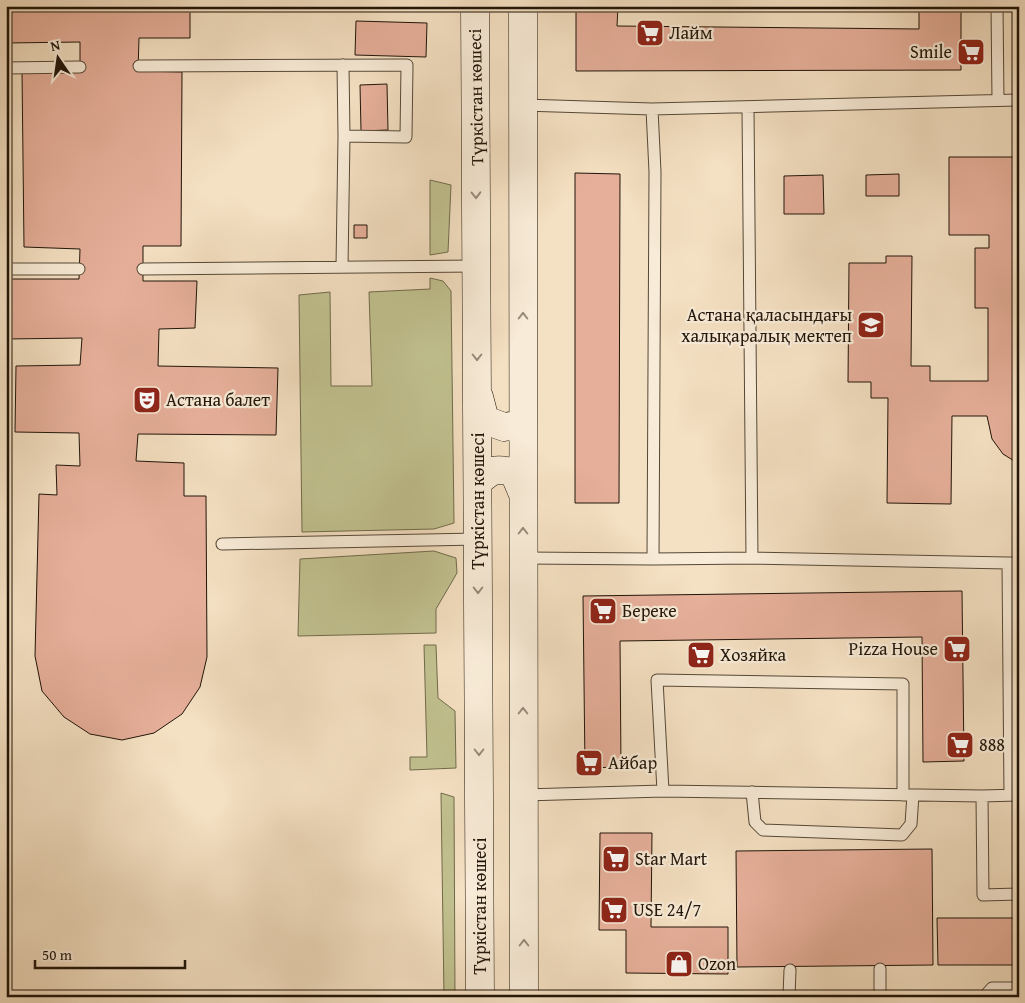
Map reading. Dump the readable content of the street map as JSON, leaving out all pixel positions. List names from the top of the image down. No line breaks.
{"streets":{"main road":["Түркістан көшесі"]},"places":{"supermarket":["Лайм","Smile","Береке","Pizza House","Хозяйка","888","Айбар","Star Mart","USE 24/7"],"school or university":["Астана қаласындағы халықаралық мектеп"],"theatre":["Астана балет"],"shop":["Ozon"]},"scale_bar":"50 m","north":"top"}
